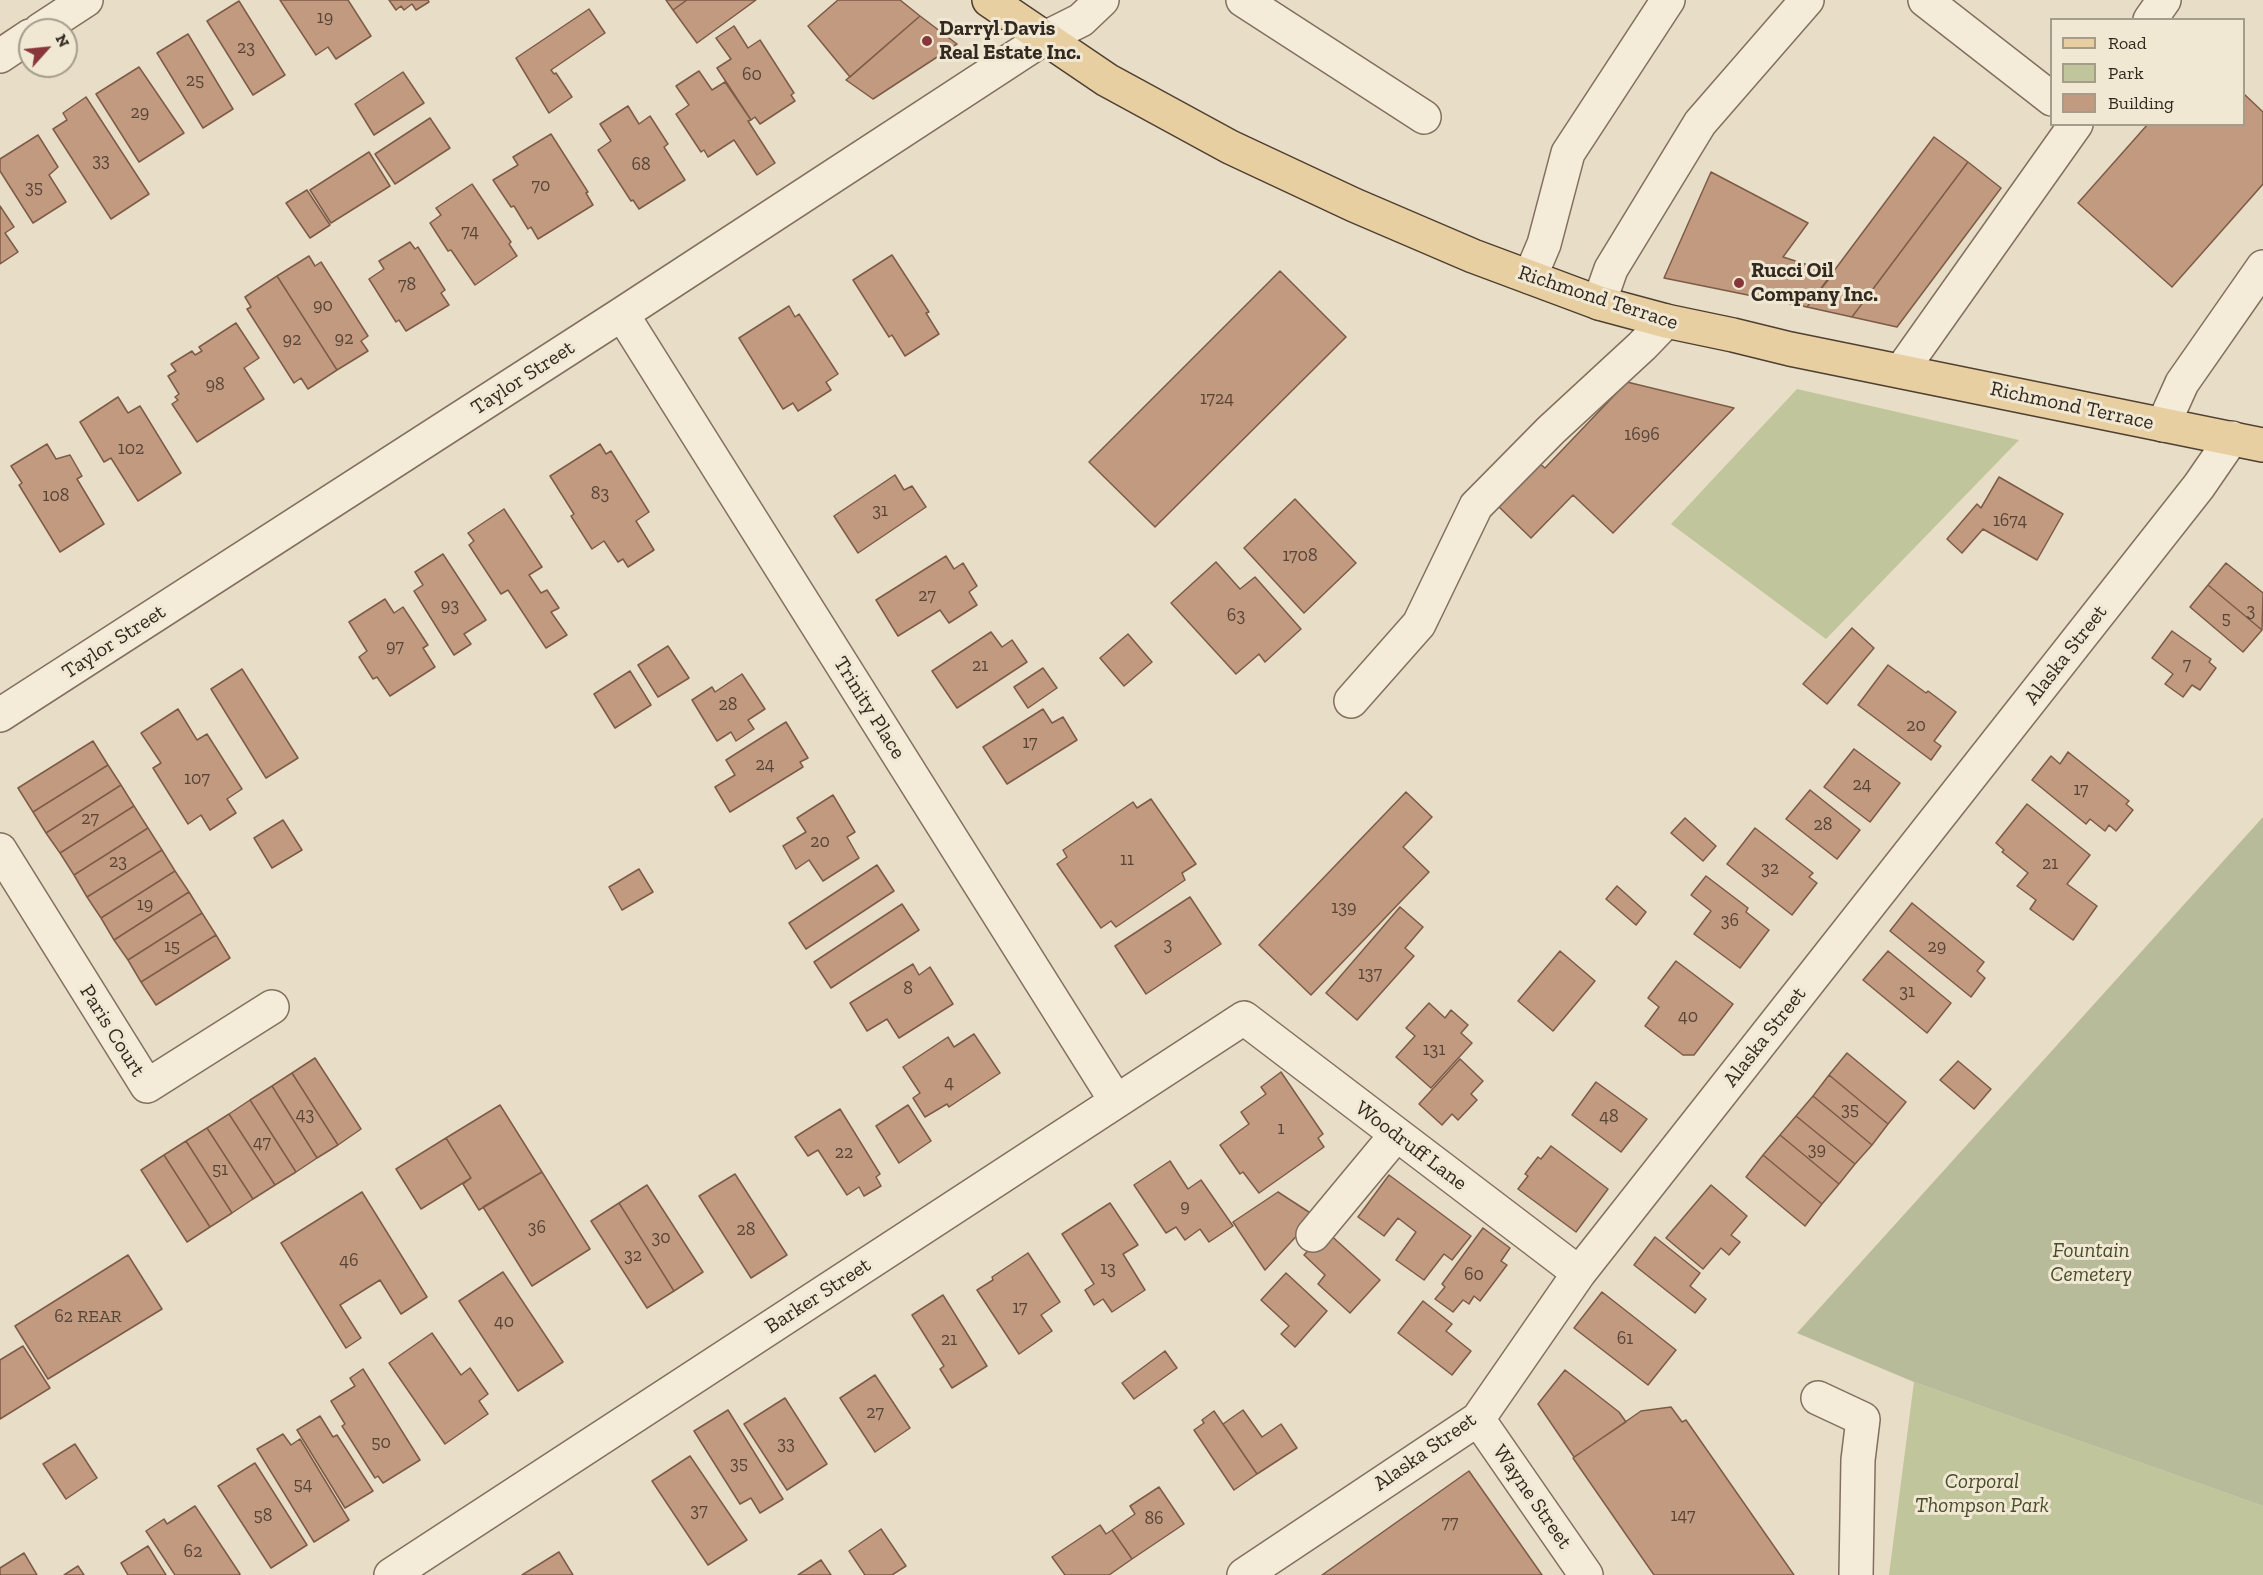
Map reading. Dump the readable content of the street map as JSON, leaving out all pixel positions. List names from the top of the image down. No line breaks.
{"streets":{"main road":["Richmond Terrace"],"street":["Taylor Street","Alaska Street","Trinity Place","Paris Court","Woodruff Lane","Barker Street","Wayne Street"]},"crossings":[["Richmond Terrace","Taylor Street"],["Richmond Terrace","Alaska Street"],["Taylor Street","Trinity Place"],["Alaska Street","Woodruff Lane"],["Alaska Street","Wayne Street"],["Trinity Place","Barker Street"],["Woodruff Lane","Barker Street"]],"parks":["Fountain Cemetery","Corporal Thompson Park"],"places":["Darryl Davis Real Estate Inc.","Rucci Oil Company Inc."],"house_numbers":["19","23","60","25","29","33","68","70","35","74","78","90","92","92","98","1724","1696","102","83","108","31","1674","1708","27","93","3","63","5","97","7","21","28","20","17","24","107","24","17","27","28","20","11","23","21","32","19","139","36","3","15","29","137","8","31","40","131","4","35","43","48","1","47","39","22","51","9","36","28","30","32","46","13","60","17","62 REAR","40","61","21","27","50","33","35","54","37","58","147","86","77","62"],"legend":["Road","Park","Building"],"north":"top right"}
